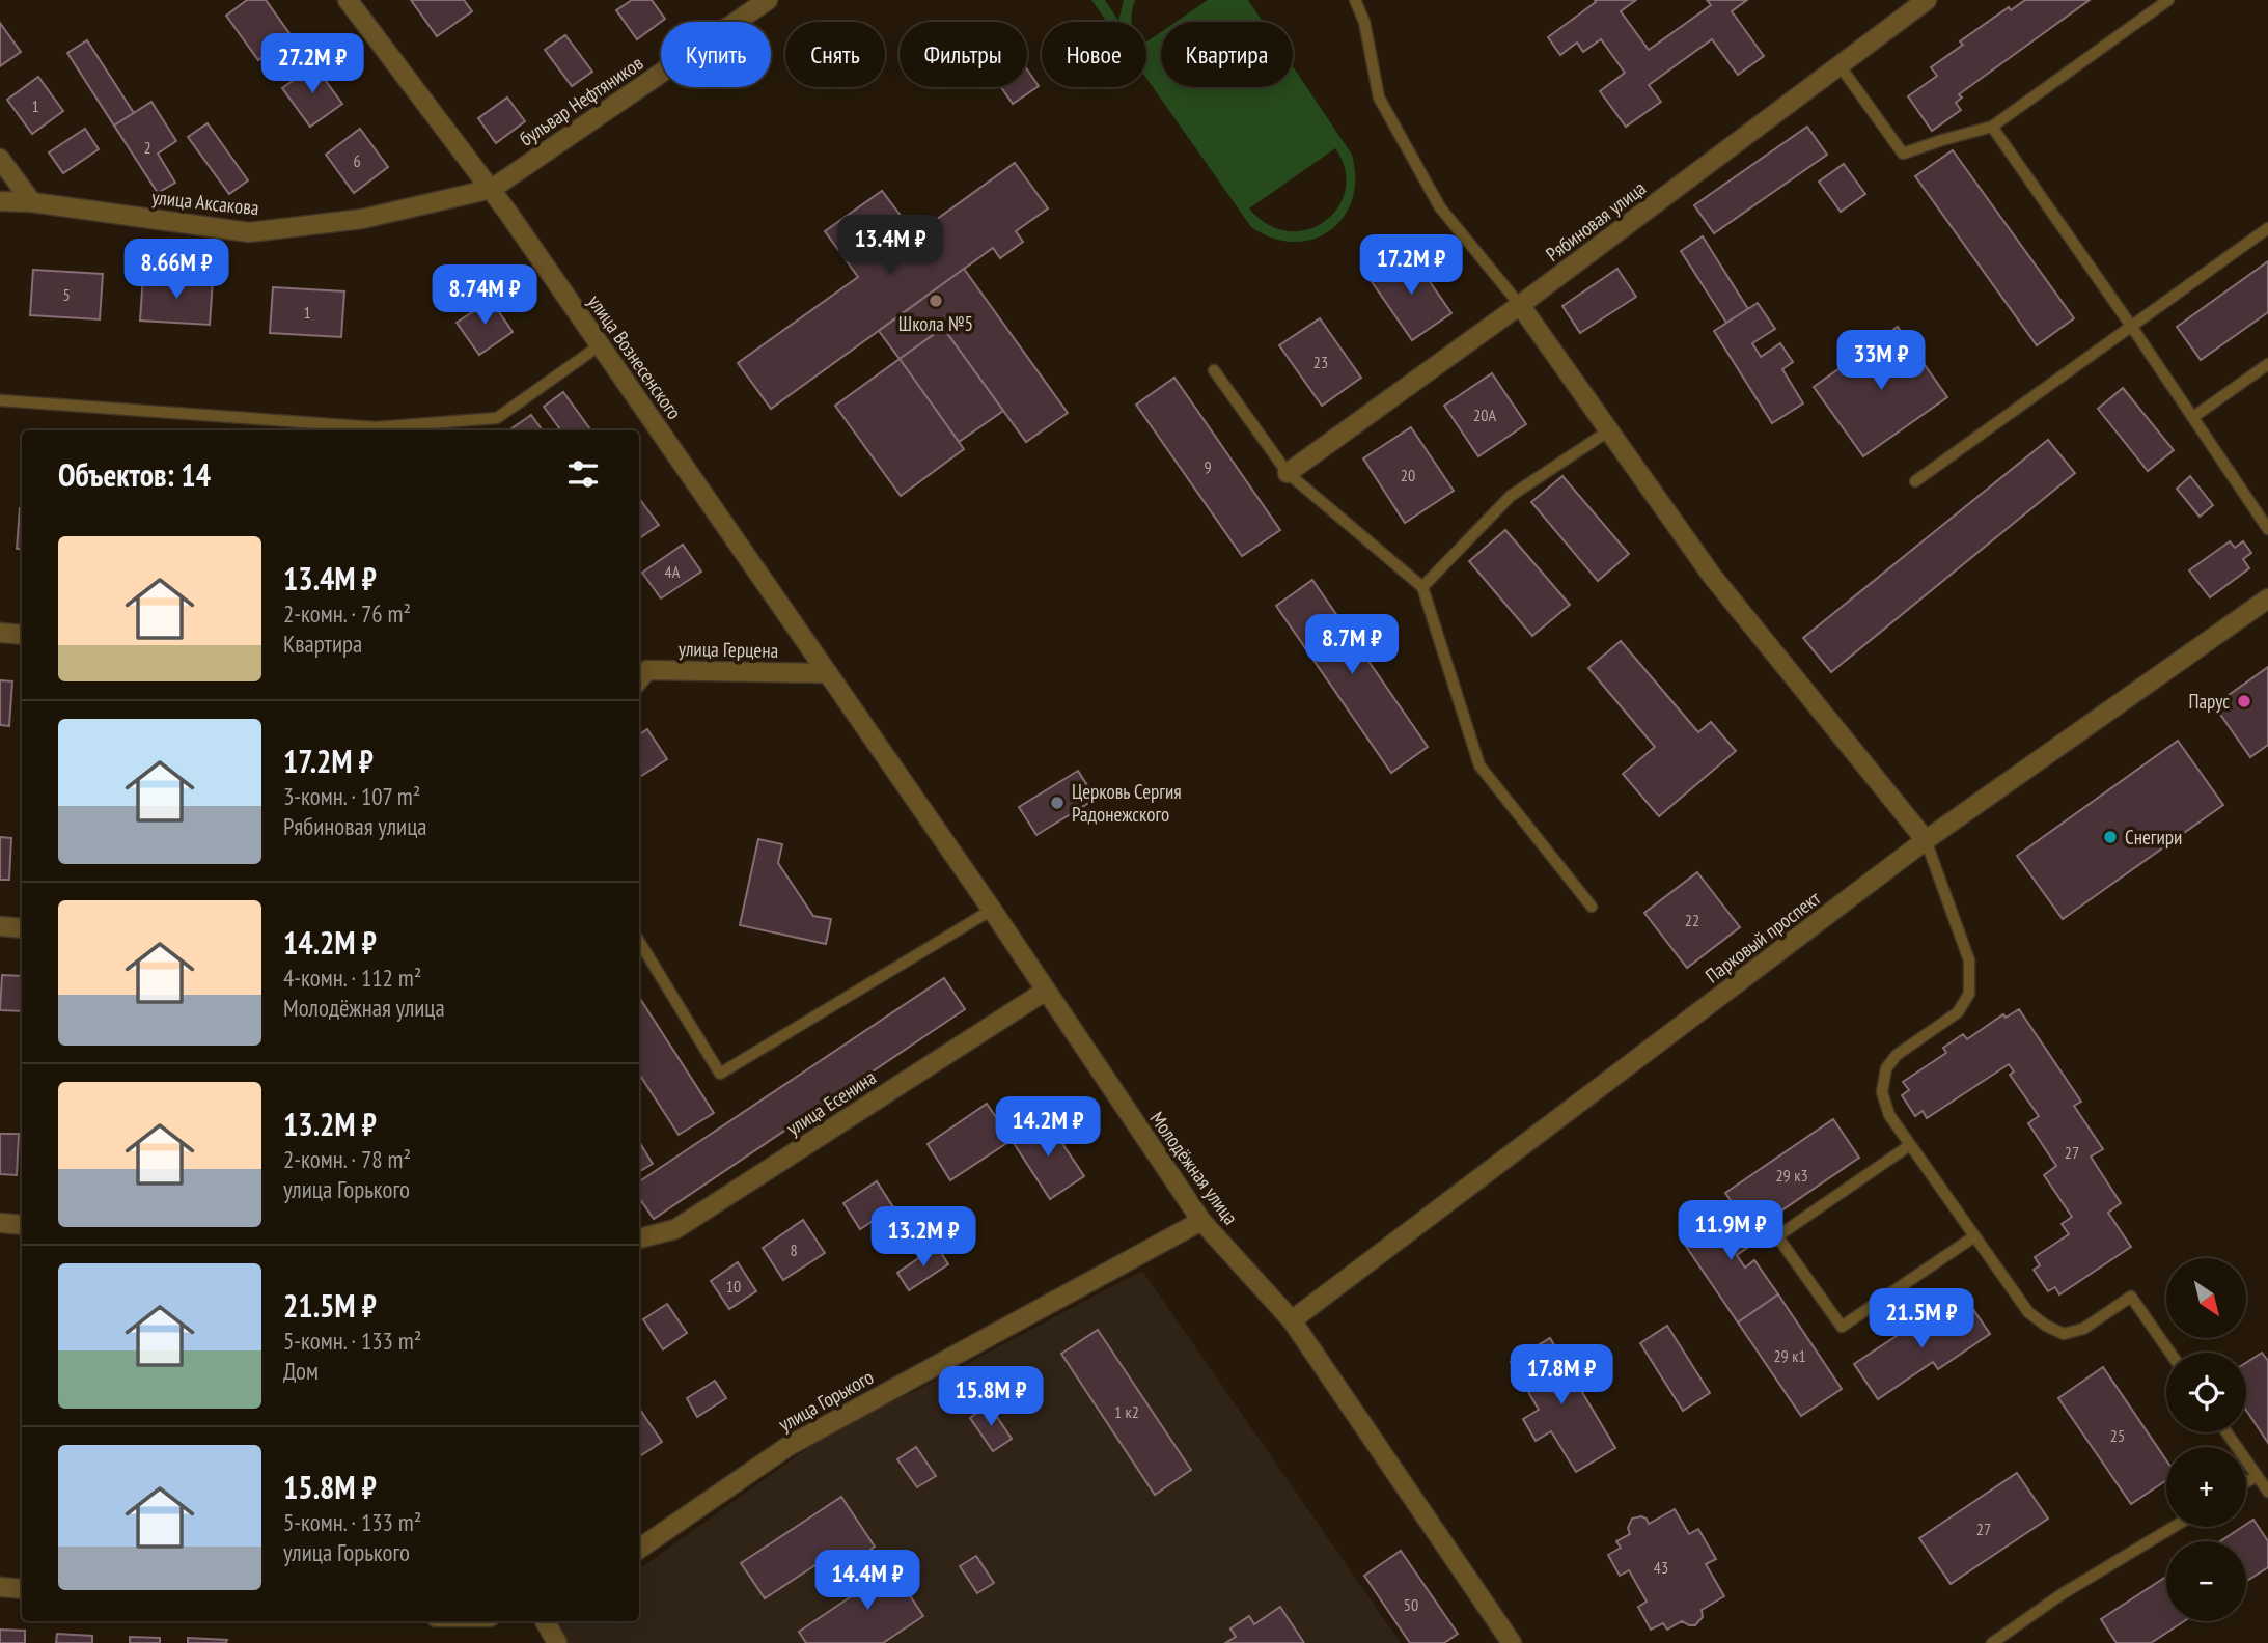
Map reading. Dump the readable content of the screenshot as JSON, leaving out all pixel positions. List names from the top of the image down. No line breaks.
{"streets":{"street":["бульвар Нефтяников","улица Аксакова","Рябиновая улица","улица Вознесенского","улица Герцена","Парковый проспект","улица Есенина","Молодёжная улица","улица Горького"]},"crossings":[["бульвар Нефтяников","улица Аксакова"],["бульвар Нефтяников","улица Вознесенского"],["улица Аксакова","улица Вознесенского"],["улица Вознесенского","улица Герцена"],["улица Вознесенского","Молодёжная улица"],["улица Герцена","Молодёжная улица"],["Парковый проспект","Молодёжная улица"],["улица Есенина","Молодёжная улица"],["Молодёжная улица","улица Горького"]],"places":["Школа №5","Парус","Церковь Сергия Радонежского","Снегири"],"house_numbers":["1","2","6","5","1","23","20А","9","20","4А","22","27","29 к3","8","10","29 к1","1 к2","25","27","43","50"],"north":"bottom right","page":{"chip":["Купить","Снять","Фильтры","Новое","Квартира"],"price":["27.2M ₽","13.4M ₽","17.2M ₽","8.66M ₽","8.74M ₽","33M ₽","8.7M ₽","14.2M ₽","11.9M ₽","13.2M ₽","21.5M ₽","17.8M ₽","15.8M ₽","14.4M ₽"],"heading":"Объектов: 14","list":[{"name":"13.4M ₽","note":"2-комн. · 76 m² · Квартира"},{"name":"17.2M ₽","note":"3-комн. · 107 m² · Рябиновая улица"},{"name":"14.2M ₽","note":"4-комн. · 112 m² · Молодёжная улица"},{"name":"13.2M ₽","note":"2-комн. · 78 m² · улица Горького"},{"name":"21.5M ₽","note":"5-комн. · 133 m² · Дом"},{"name":"15.8M ₽","note":"5-комн. · 133 m² · улица Горького"}],"map_buttons":["+","−"]}}
